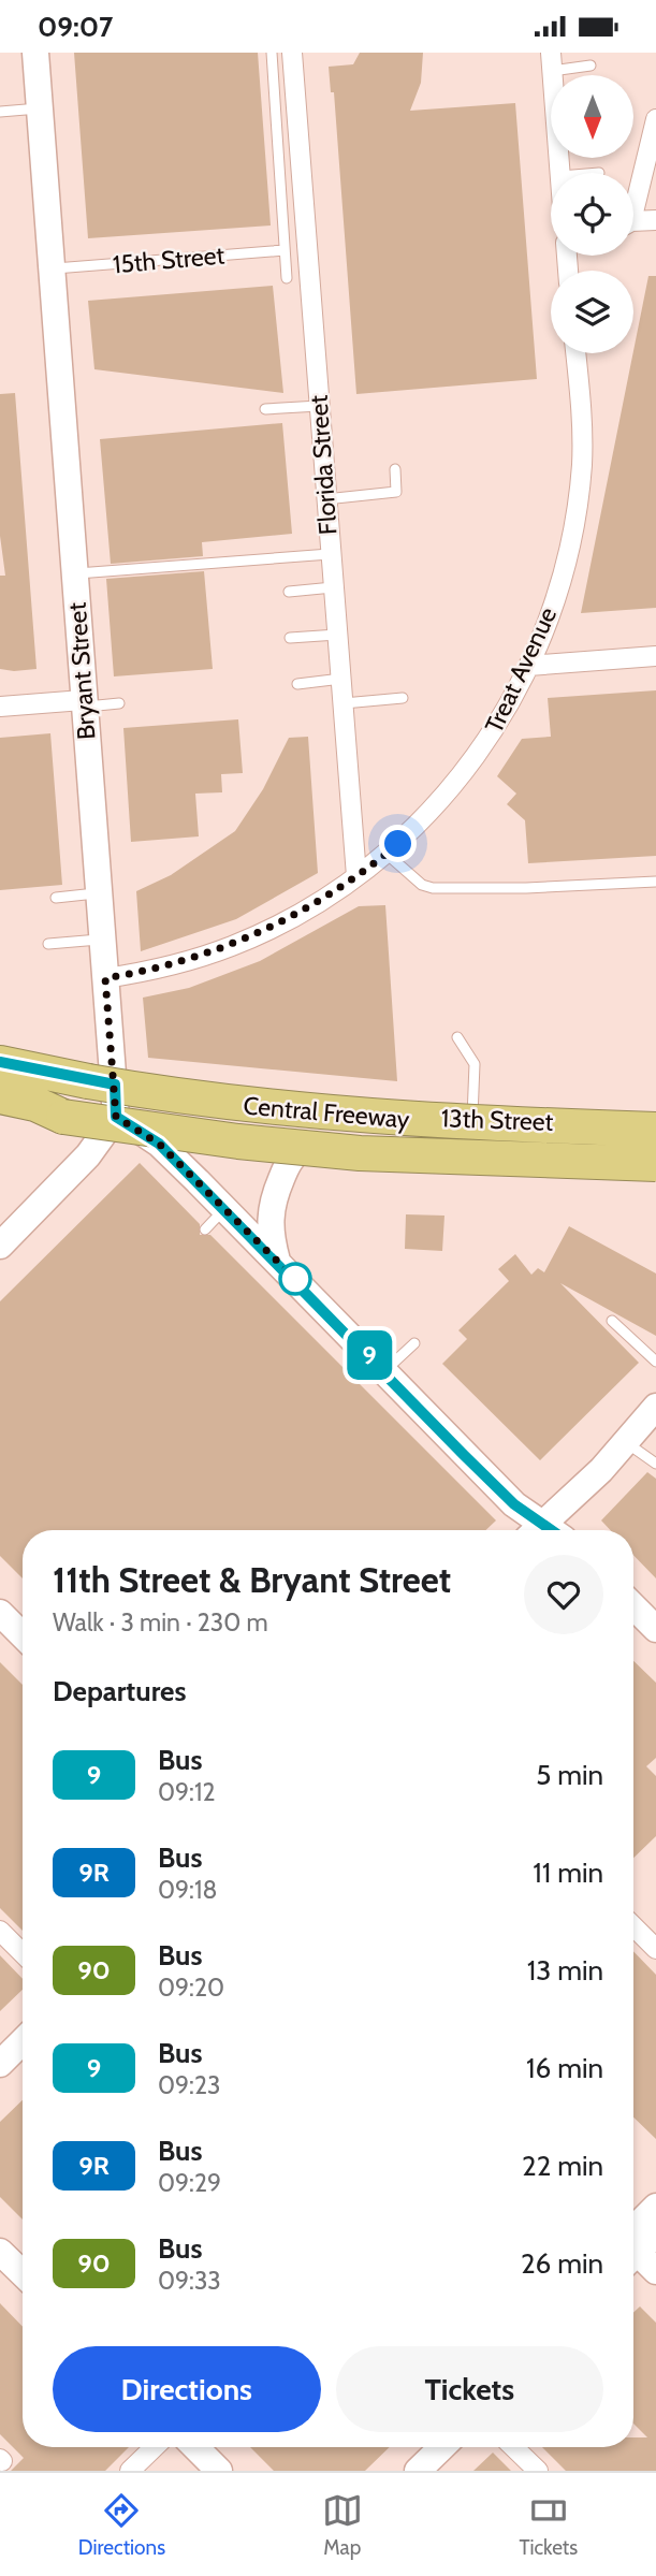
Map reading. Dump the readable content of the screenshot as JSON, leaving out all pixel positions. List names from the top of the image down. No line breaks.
{"streets":{"highway":["Central Freeway"],"main road":["Bryant Street","13th Street"],"street":["Florida Street","Treat Avenue"],"lane":["15th Street"]},"crossings":[["15th Street","Bryant Street"],["Florida Street","Treat Avenue"],["Treat Avenue","Bryant Street"],["Bryant Street","13th Street"],["Central Freeway","13th Street"]],"lines":["bus line 9"],"north":"bottom","page":{"status":"09:07","on_map":"9","heading":[["11th Street & Bryant Street","Walk · 3 min · 230 m"],"Departures"],"list":[{"mark":"9","name":"Bus","note":"09:12","value":"5 min"},{"mark":"9R","name":"Bus","note":"09:18","value":"11 min"},{"mark":"90","name":"Bus","note":"09:20","value":"13 min"},{"mark":"9","name":"Bus","note":"09:23","value":"16 min"},{"mark":"9R","name":"Bus","note":"09:29","value":"22 min"},{"mark":"90","name":"Bus","note":"09:33","value":"26 min"}],"buttons":["Directions","Tickets"],"tabs":["Directions","Map","Tickets"]}}
